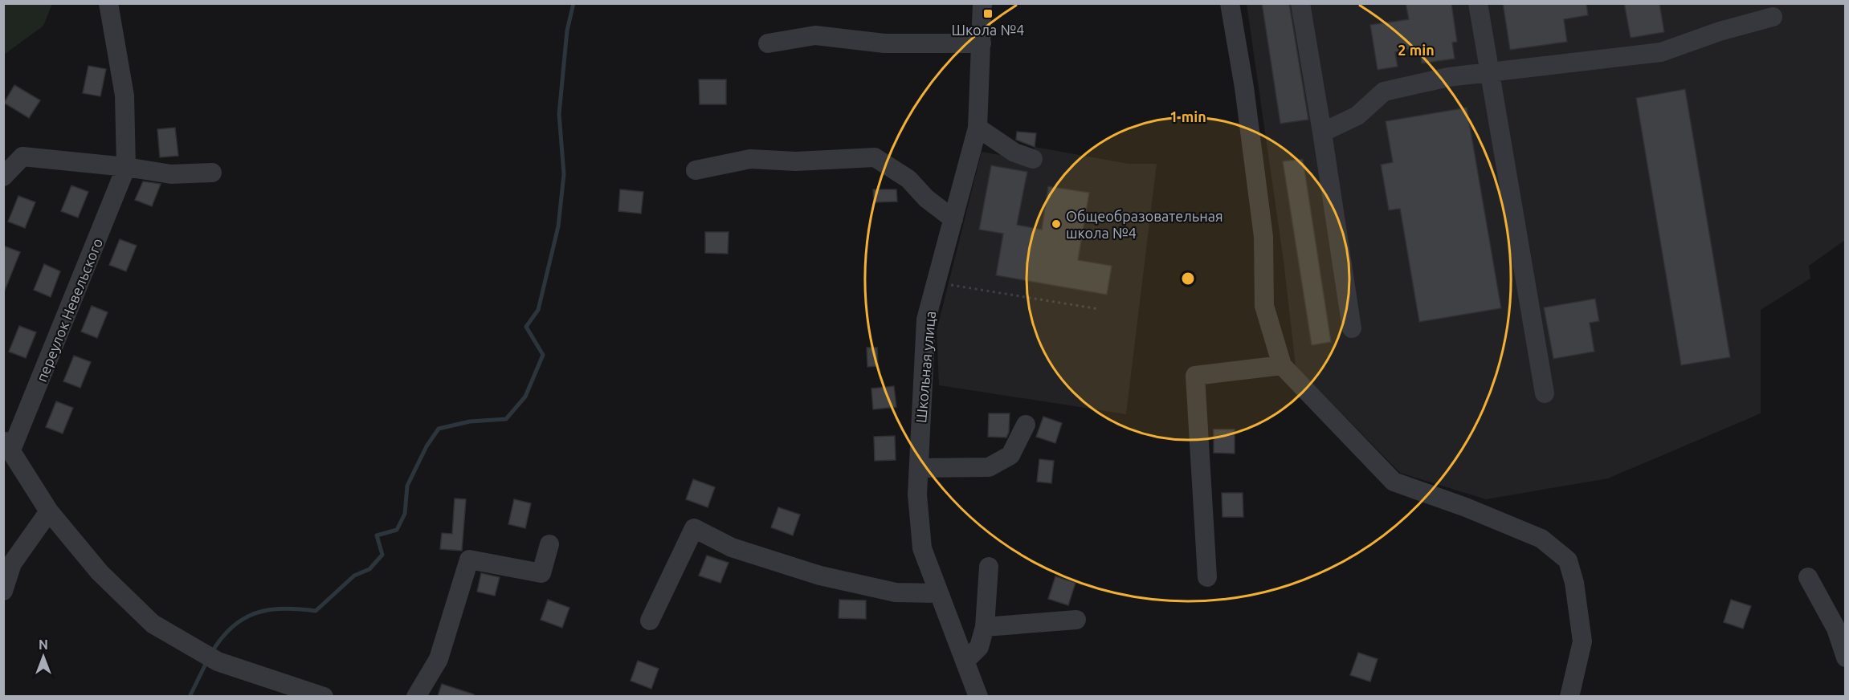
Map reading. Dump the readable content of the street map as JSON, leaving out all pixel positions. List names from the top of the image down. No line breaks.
{"streets":{"street":["переулок Невельского","Школьная улица"]},"places":{"transit":["Школа №4"],"other":["Общеобразовательная школа №4"]},"north":"top","rings":["2 min","1 min"]}
